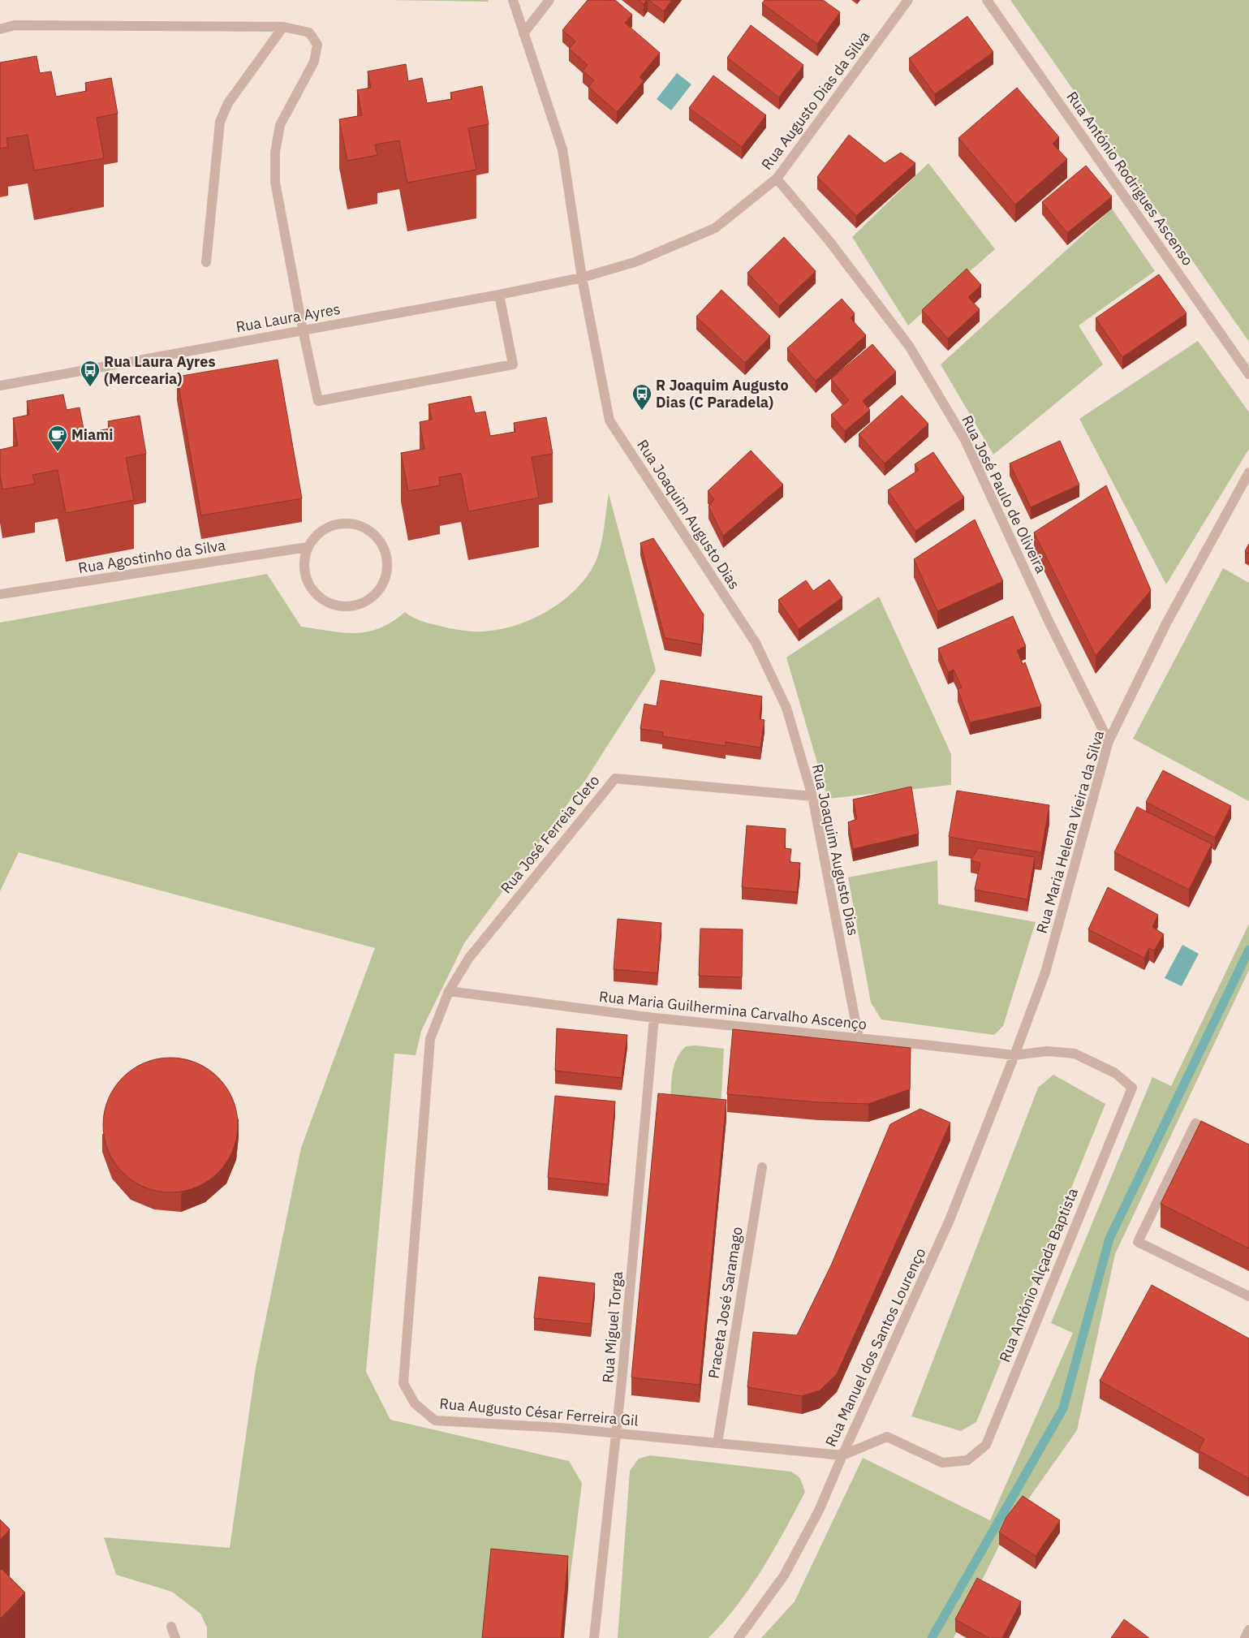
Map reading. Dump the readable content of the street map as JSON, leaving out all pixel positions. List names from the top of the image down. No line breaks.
{"streets":{"street":["Rua Augusto Dias da Silva","Rua António Rodrigues Ascenso","Rua Laura Ayres","Rua José Paulo de Oliveira","Rua Joaquim Augusto Dias","Rua Agostinho da Silva","Rua Maria Helena Vieira da Silva","Rua José Ferreia Cleto","Rua Maria Guilhermina Carvalho Ascenço","Rua António Alçada Baptista","Praceta José Saramago","Rua Miguel Torga","Rua Manuel dos Santos Lourenço","Rua Augusto César Ferreira Gil"]},"crossings":[["Rua Augusto Dias da Silva","Rua Laura Ayres"],["Rua Augusto Dias da Silva","Rua José Paulo de Oliveira"],["Rua Augusto Dias da Silva","Rua Joaquim Augusto Dias"],["Rua Laura Ayres","Rua Joaquim Augusto Dias"],["Rua José Paulo de Oliveira","Rua Maria Helena Vieira da Silva"],["Rua Joaquim Augusto Dias","Rua José Ferreia Cleto"],["Rua Joaquim Augusto Dias","Rua Maria Guilhermina Carvalho Ascenço"],["Rua Maria Helena Vieira da Silva","Rua Maria Guilhermina Carvalho Ascenço"],["Rua Maria Helena Vieira da Silva","Rua António Alçada Baptista"],["Rua Maria Helena Vieira da Silva","Rua Manuel dos Santos Lourenço"],["Rua José Ferreia Cleto","Rua Maria Guilhermina Carvalho Ascenço"],["Rua José Ferreia Cleto","Rua Augusto César Ferreira Gil"],["Rua Maria Guilhermina Carvalho Ascenço","Rua António Alçada Baptista"],["Rua Maria Guilhermina Carvalho Ascenço","Rua Miguel Torga"],["Rua Maria Guilhermina Carvalho Ascenço","Rua Manuel dos Santos Lourenço"],["Rua Maria Guilhermina Carvalho Ascenço","Rua Augusto César Ferreira Gil"],["Rua António Alçada Baptista","Rua Manuel dos Santos Lourenço"],["Rua António Alçada Baptista","Rua Augusto César Ferreira Gil"],["Praceta José Saramago","Rua Augusto César Ferreira Gil"],["Rua Miguel Torga","Rua Augusto César Ferreira Gil"],["Rua Manuel dos Santos Lourenço","Rua Augusto César Ferreira Gil"]],"places":{"bus stop":["Rua Laura Ayres (Mercearia)","R Joaquim Augusto Dias (C Paradela)"],"cafe":["Miami"]}}
